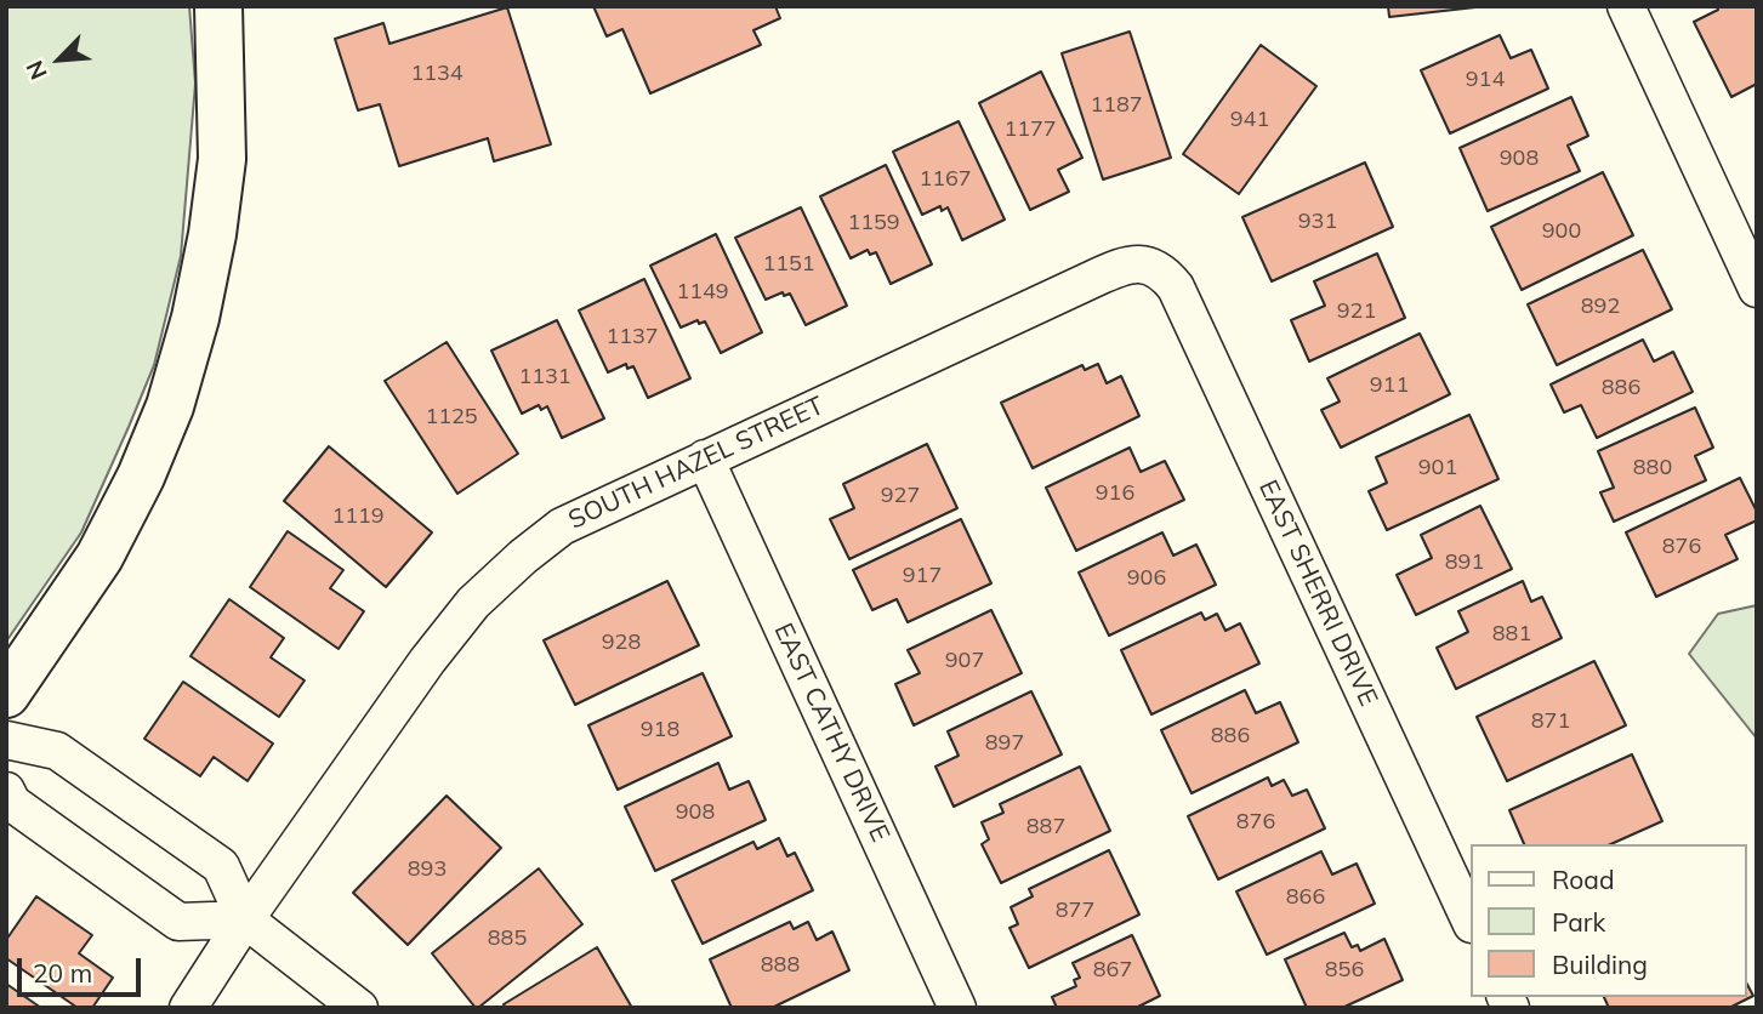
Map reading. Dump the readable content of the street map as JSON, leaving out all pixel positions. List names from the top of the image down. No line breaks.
{"streets":{"street":["SOUTH HAZEL STREET","EAST SHERRI DRIVE","EAST CATHY DRIVE"]},"crossings":[["SOUTH HAZEL STREET","EAST SHERRI DRIVE"],["SOUTH HAZEL STREET","EAST CATHY DRIVE"]],"house_numbers":["1134","914","1187","941","1177","908","1167","931","1159","900","1151","1149","892","921","1137","1131","911","886","1125","901","880","916","927","1119","876","891","917","906","881","928","907","871","918","886","897","908","876","887","893","866","877","885","888","867","856"],"legend":["Road","Park","Building"],"scale_bar":"20 m","north":"bottom left"}
